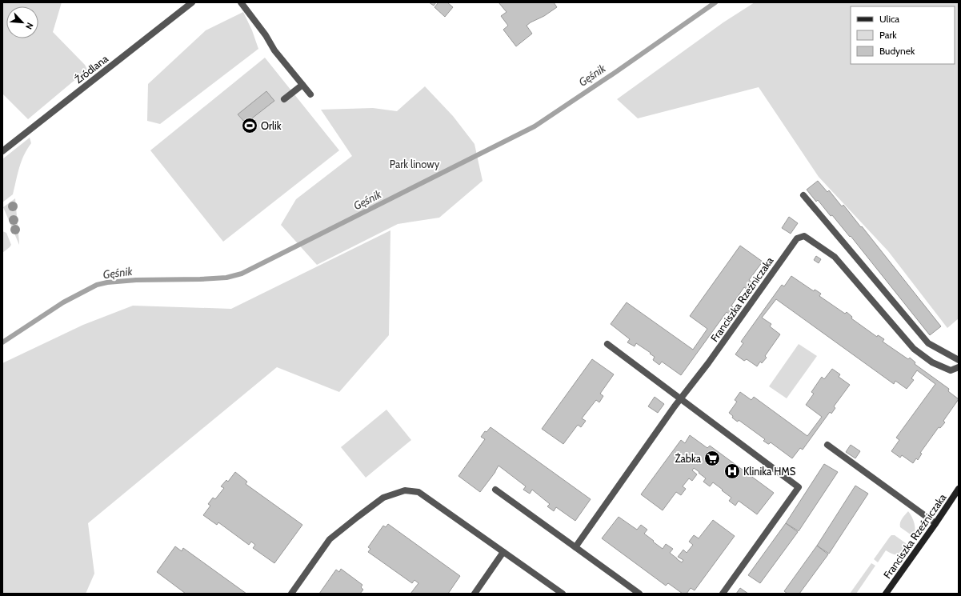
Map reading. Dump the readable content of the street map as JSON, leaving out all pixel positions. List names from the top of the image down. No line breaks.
{"streets":{"street":["Źródlana","Franciszka Rzeźniczaka"]},"water":["Gęśnik"],"parks":["Park linowy"],"places":{"sports":["Orlik"],"supermarket":["Żabka"],"hospital":["Klinika HMS"]},"legend":["Ulica","Park","Budynek"],"north":"bottom right"}
